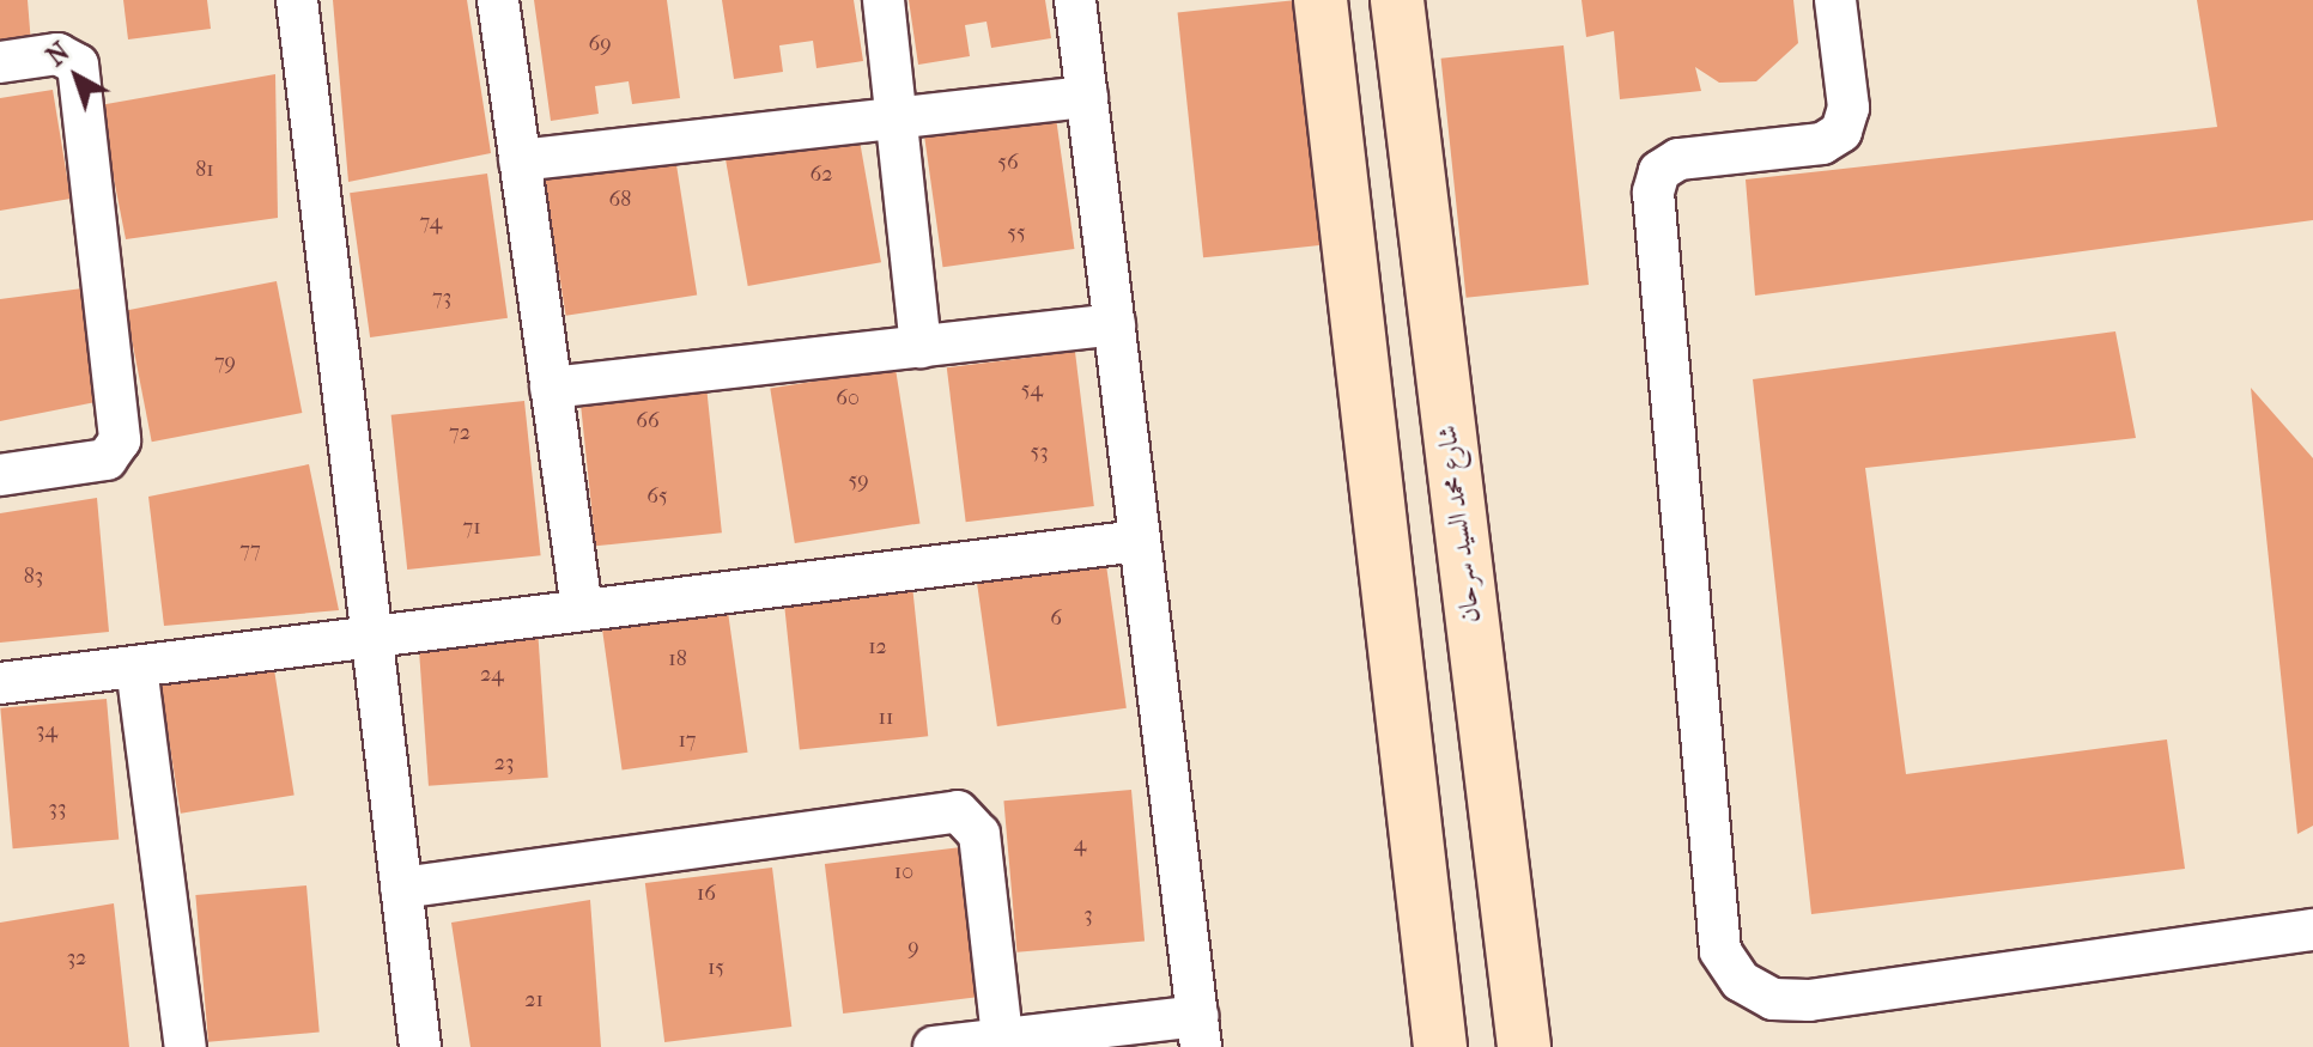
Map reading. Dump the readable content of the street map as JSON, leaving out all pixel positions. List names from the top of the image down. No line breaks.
{"streets":{"street":["شارع محمد السيد سرحان"]},"house_numbers":["69","56","81","62","68","74","55","73","79","54","60","66","72","53","59","65","71","77","83","6","12","18","24","11","34","17","23","33","4","10","16","3","9","32","15","21"],"north":"top left"}
